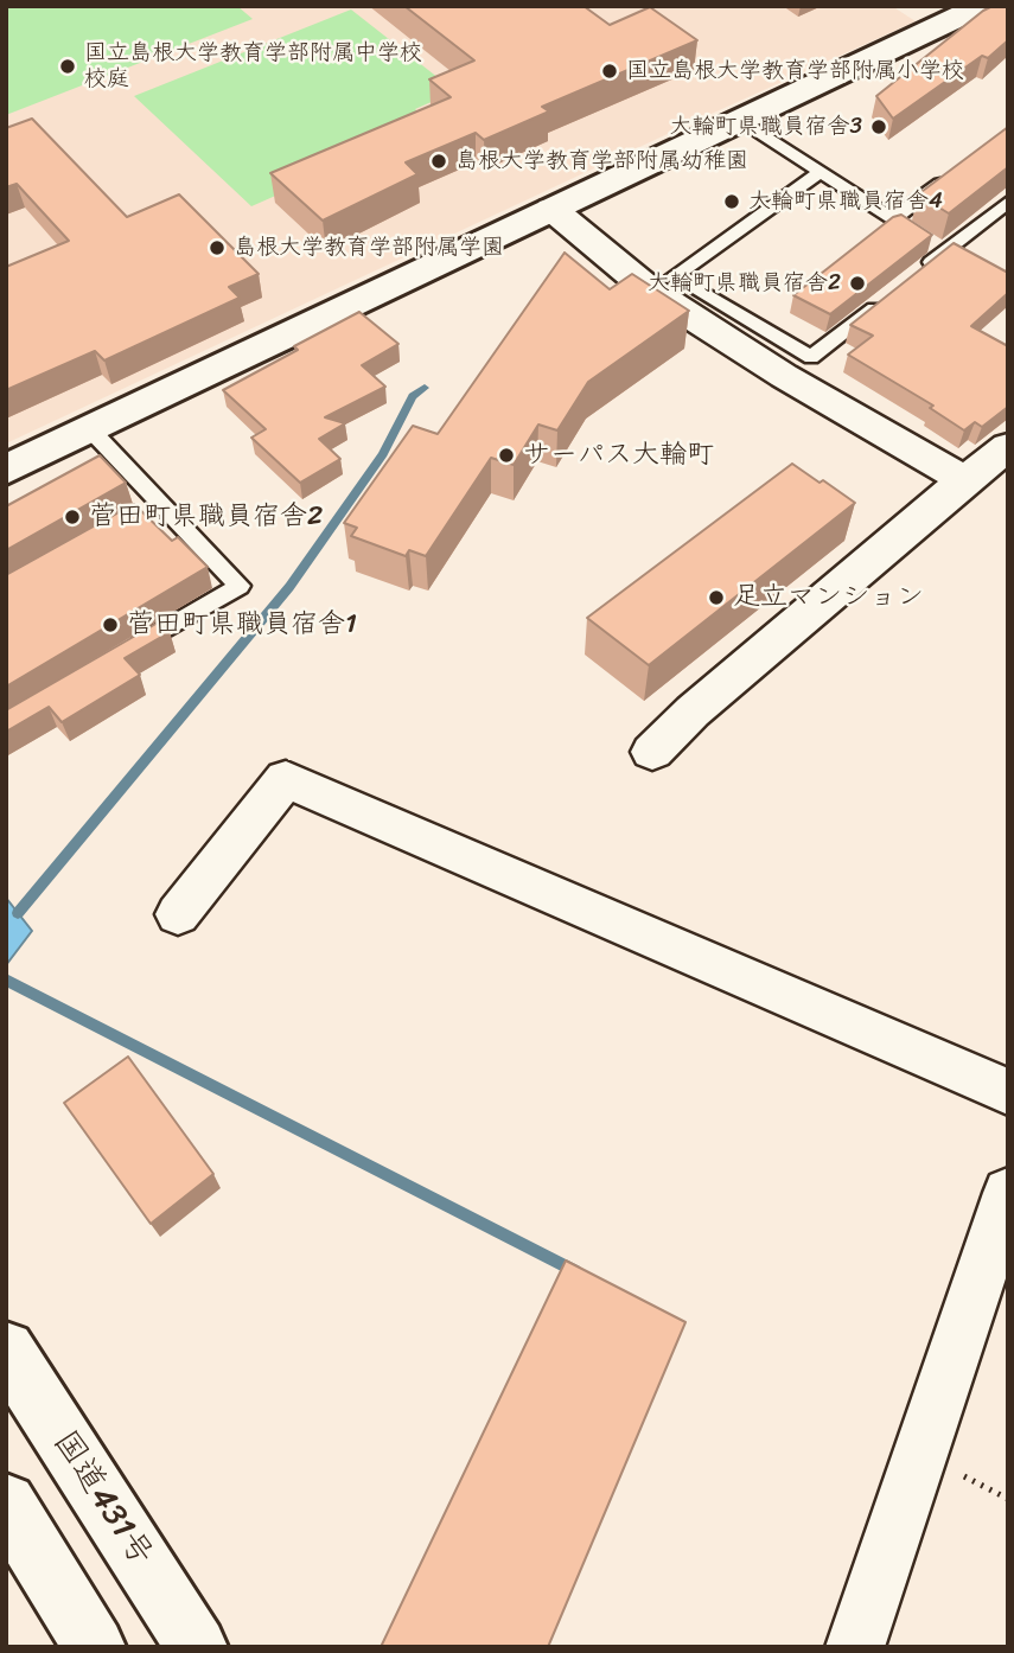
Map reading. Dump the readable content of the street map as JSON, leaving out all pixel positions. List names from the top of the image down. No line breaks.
{"streets":{"main road":["国道431号"]},"places":["国立島根大学教育学部附属中学校 校庭","国立島根大学教育学部附属小学校","大輪町県職員宿舎3","島根大学教育学部附属幼稚園","大輪町県職員宿舎4","島根大学教育学部附属学園","大輪町県職員宿舎2","サーパス大輪町","菅田町県職員宿舎2","足立マンション","菅田町県職員宿舎1"]}
